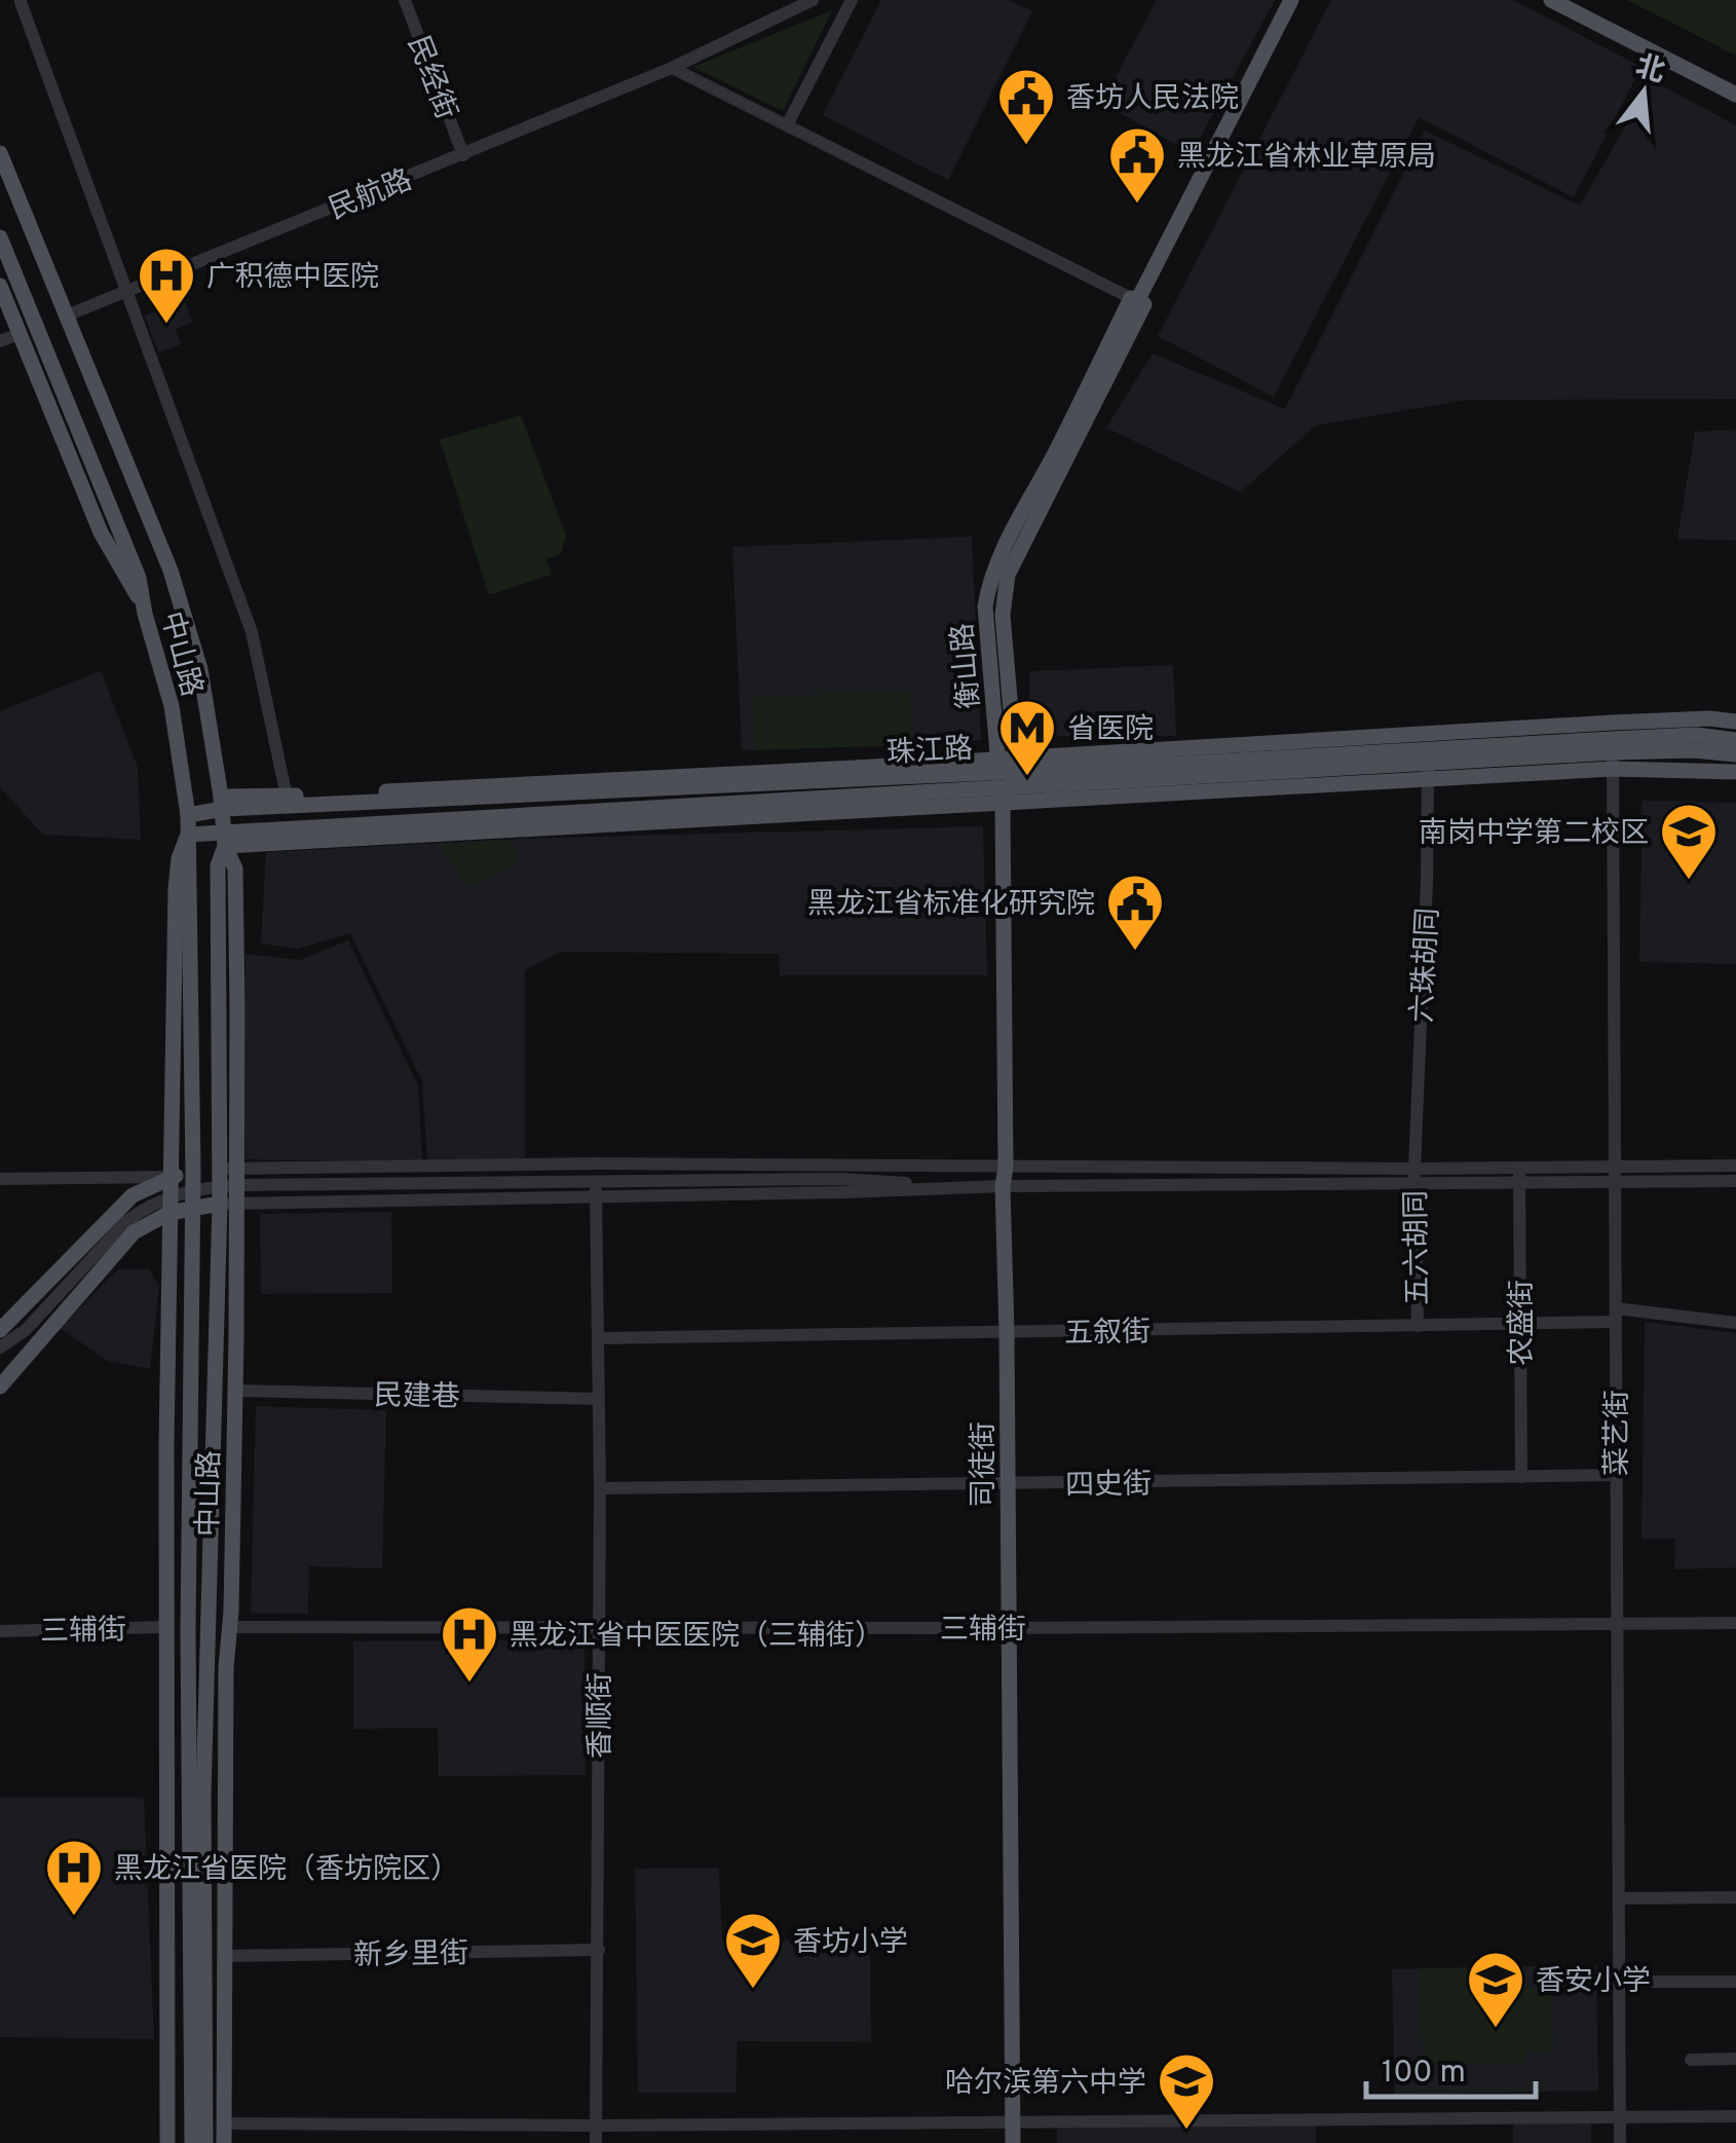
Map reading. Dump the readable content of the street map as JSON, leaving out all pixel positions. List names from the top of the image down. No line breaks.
{"streets":{"main road":["中山路","衡山路","珠江路","司徒街"],"street":["民经街","民航路","六珠胡同","五六胡同","农盛街","五叙街","民建巷","菜艺街","四史街","三辅街","香顺街","新乡里街"]},"crossings":[["民经街","民航路"],["民航路","中山路"],["中山路","珠江路"],["中山路","民建巷"],["中山路","三辅街"],["中山路","新乡里街"],["衡山路","珠江路"],["衡山路","司徒街"],["珠江路","六珠胡同"],["珠江路","菜艺街"],["珠江路","司徒街"],["六珠胡同","五六胡同"],["五六胡同","五叙街"],["农盛街","五叙街"],["农盛街","四史街"],["五叙街","菜艺街"],["五叙街","司徒街"],["五叙街","香顺街"],["民建巷","香顺街"],["菜艺街","四史街"],["菜艺街","三辅街"],["司徒街","四史街"],["司徒街","三辅街"],["四史街","香顺街"],["三辅街","香顺街"],["香顺街","新乡里街"]],"places":{"public building":["香坊人民法院","黑龙江省林业草原局","黑龙江省标准化研究院"],"hospital":["广积德中医院","黑龙江省中医医院（三辅街）","黑龙江省医院（香坊院区）"],"metro station":["省医院"],"school or university":["南岗中学第二校区","香坊小学","香安小学","哈尔滨第六中学"]},"scale_bar":"100 m","north":"top"}
